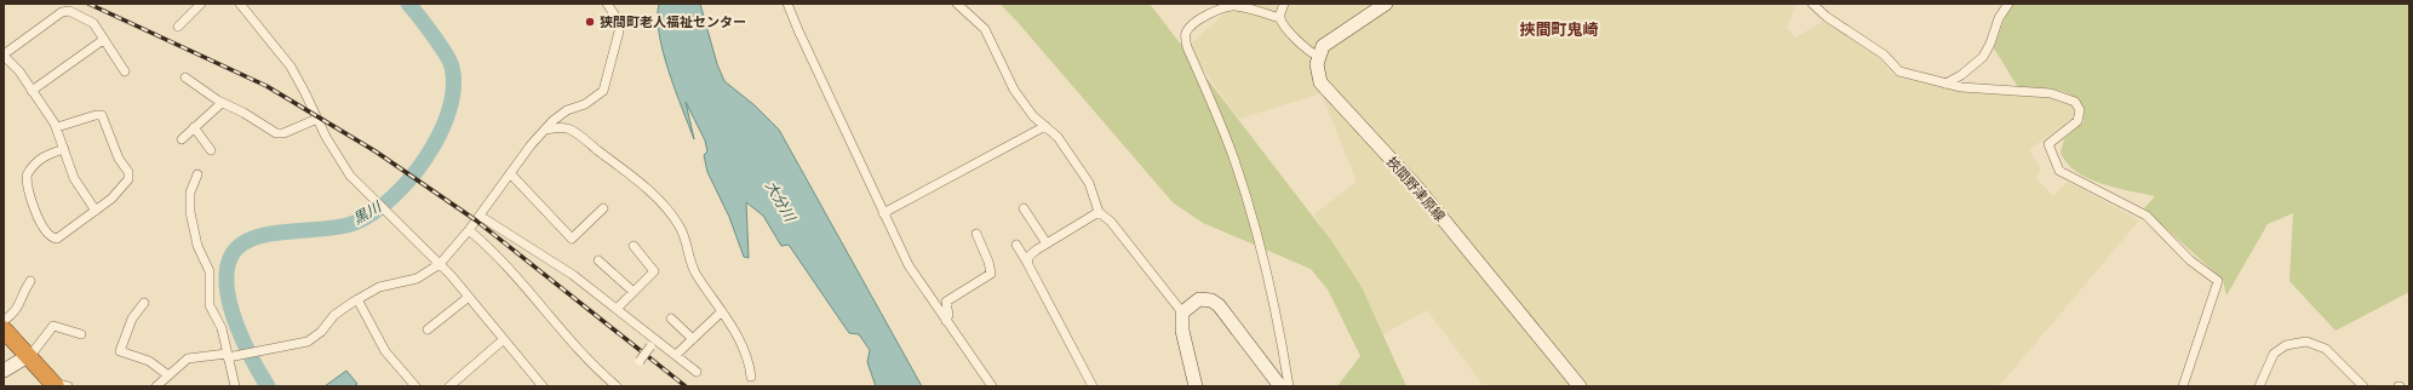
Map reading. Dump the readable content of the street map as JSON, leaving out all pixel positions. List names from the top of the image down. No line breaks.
{"streets":{"main road":["挾間野津原線"]},"districts":["挾間町鬼崎"],"water":["大分川","黒川"],"places":["狭間町老人福祉センター"]}
